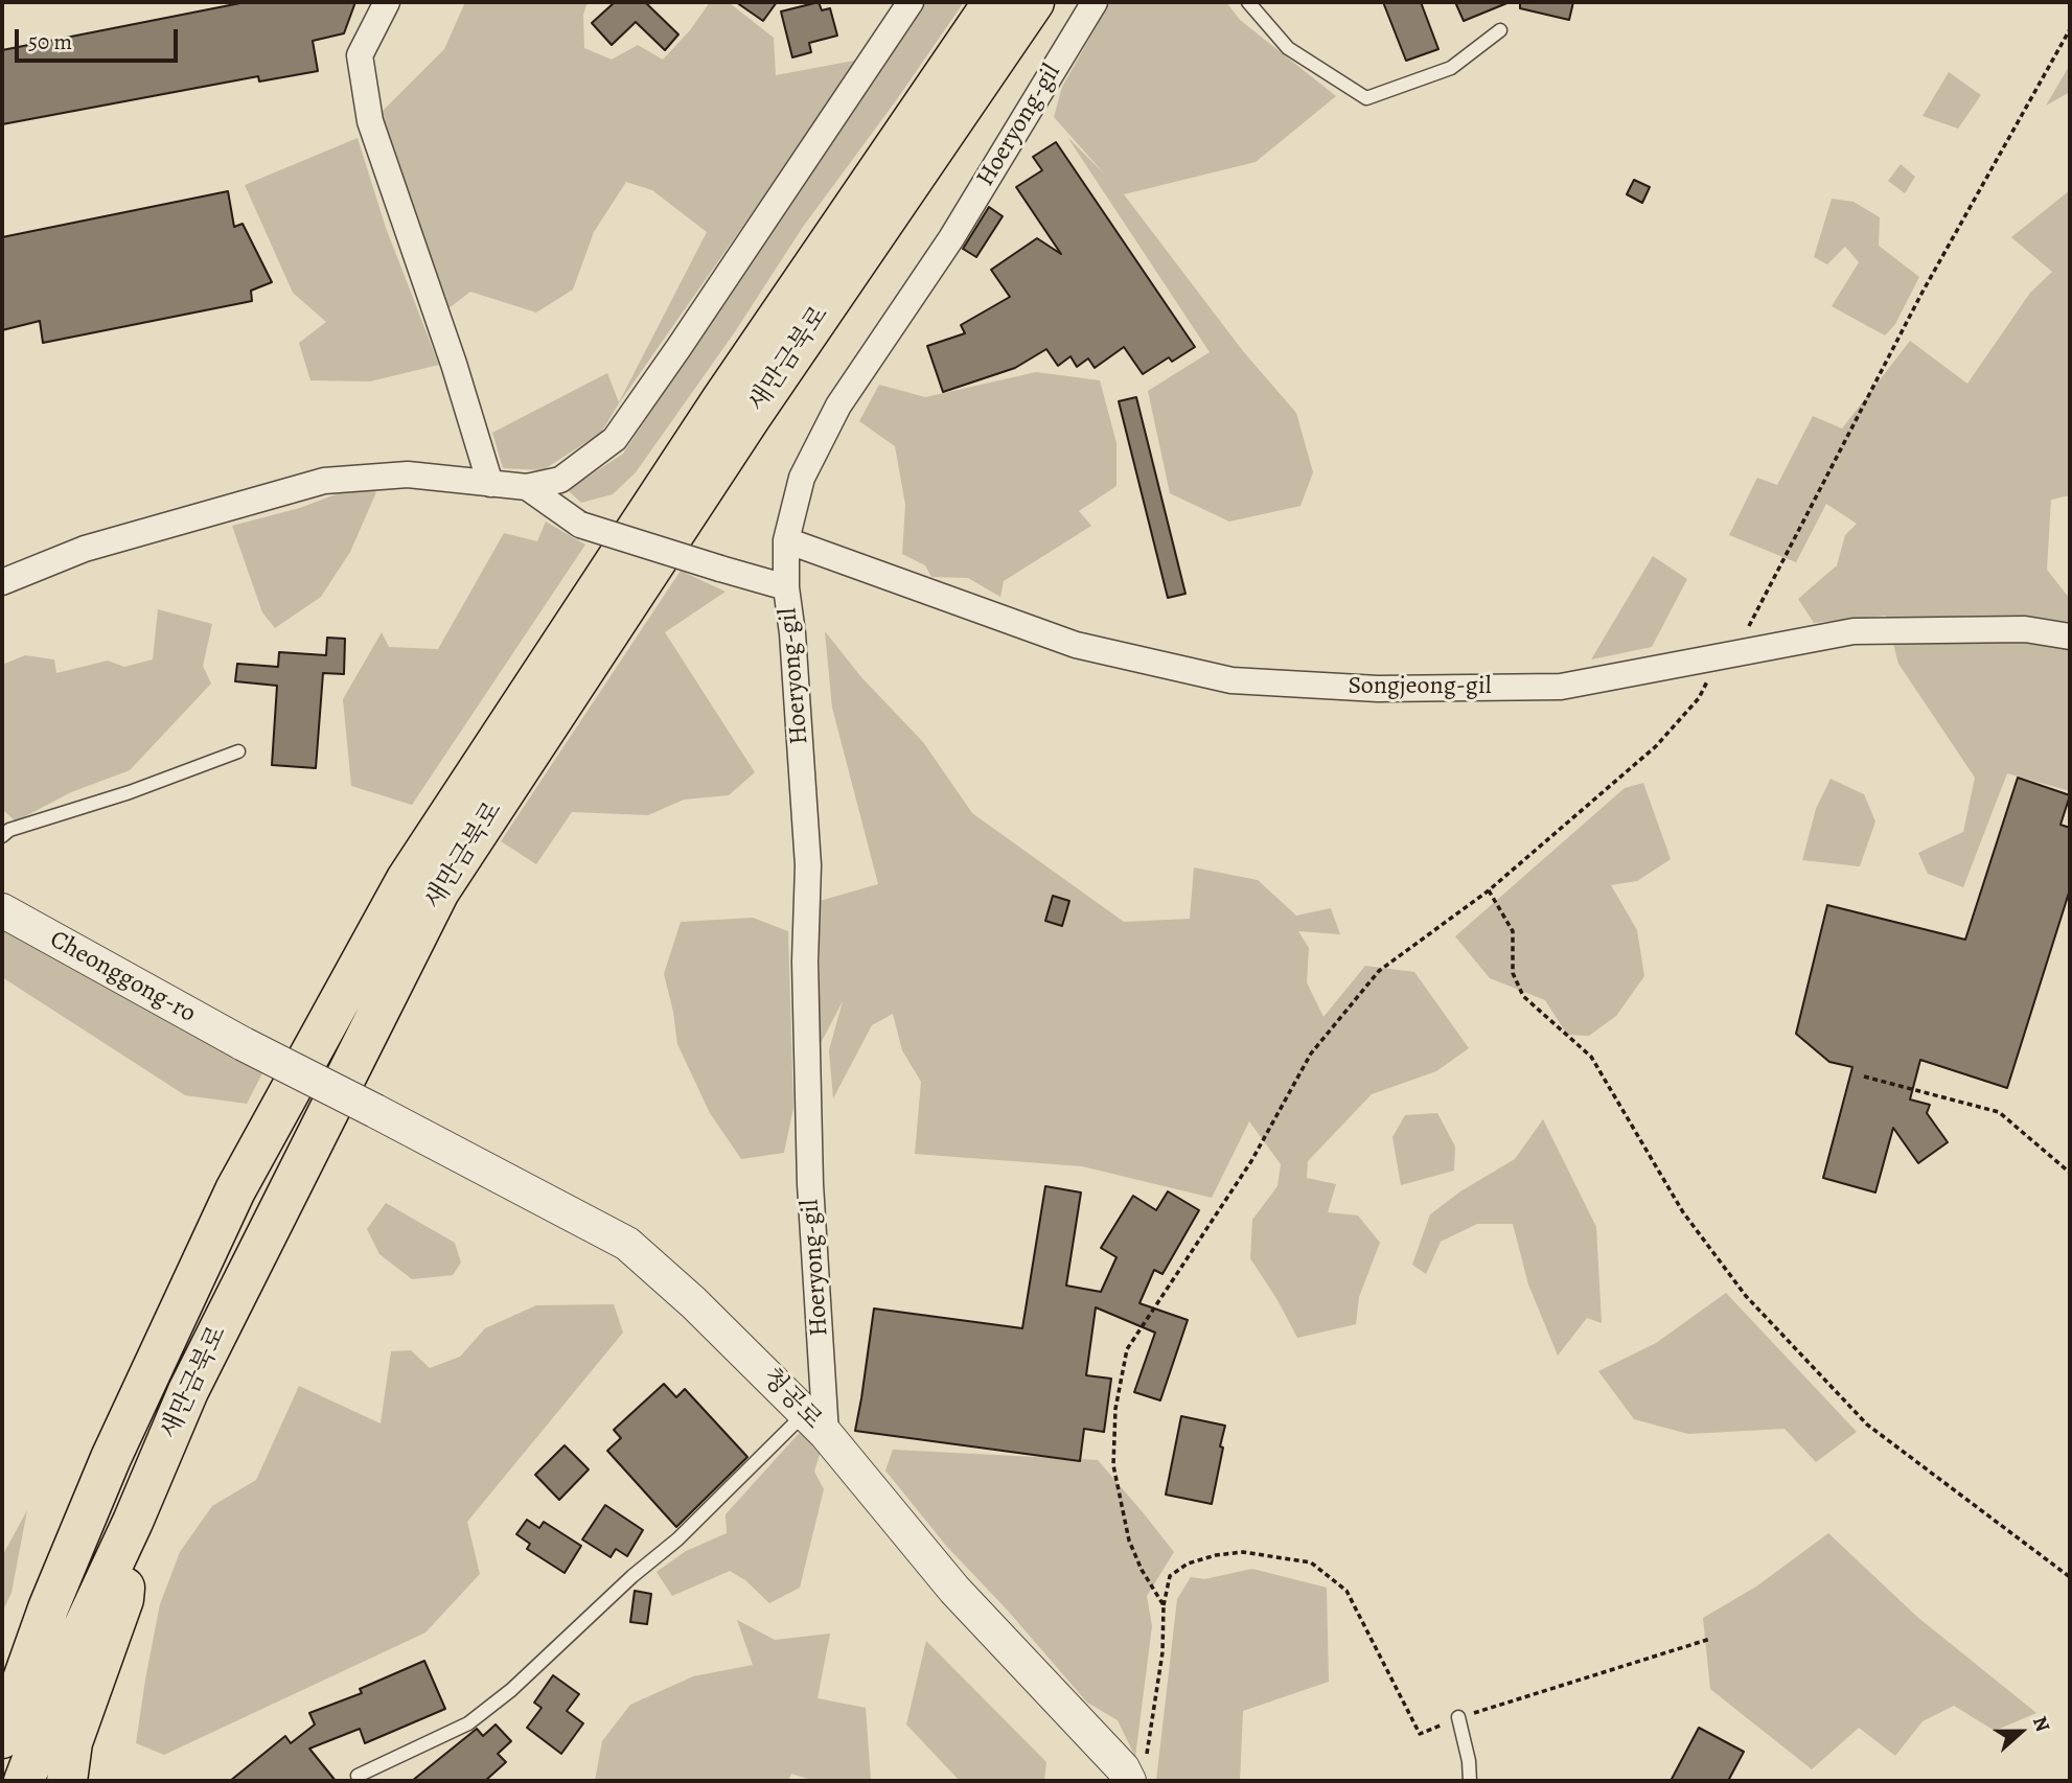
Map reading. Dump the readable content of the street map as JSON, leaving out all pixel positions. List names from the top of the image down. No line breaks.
{"streets":{"highway":["새만금북로"],"street":["Hoeryong-gil","Songjeong-gil","Cheonggong-ro","청공로"]},"crossings":[["Hoeryong-gil","Songjeong-gil"],["Hoeryong-gil","청공로"],["Cheonggong-ro","청공로"]],"scale_bar":"50 m","north":"right"}
